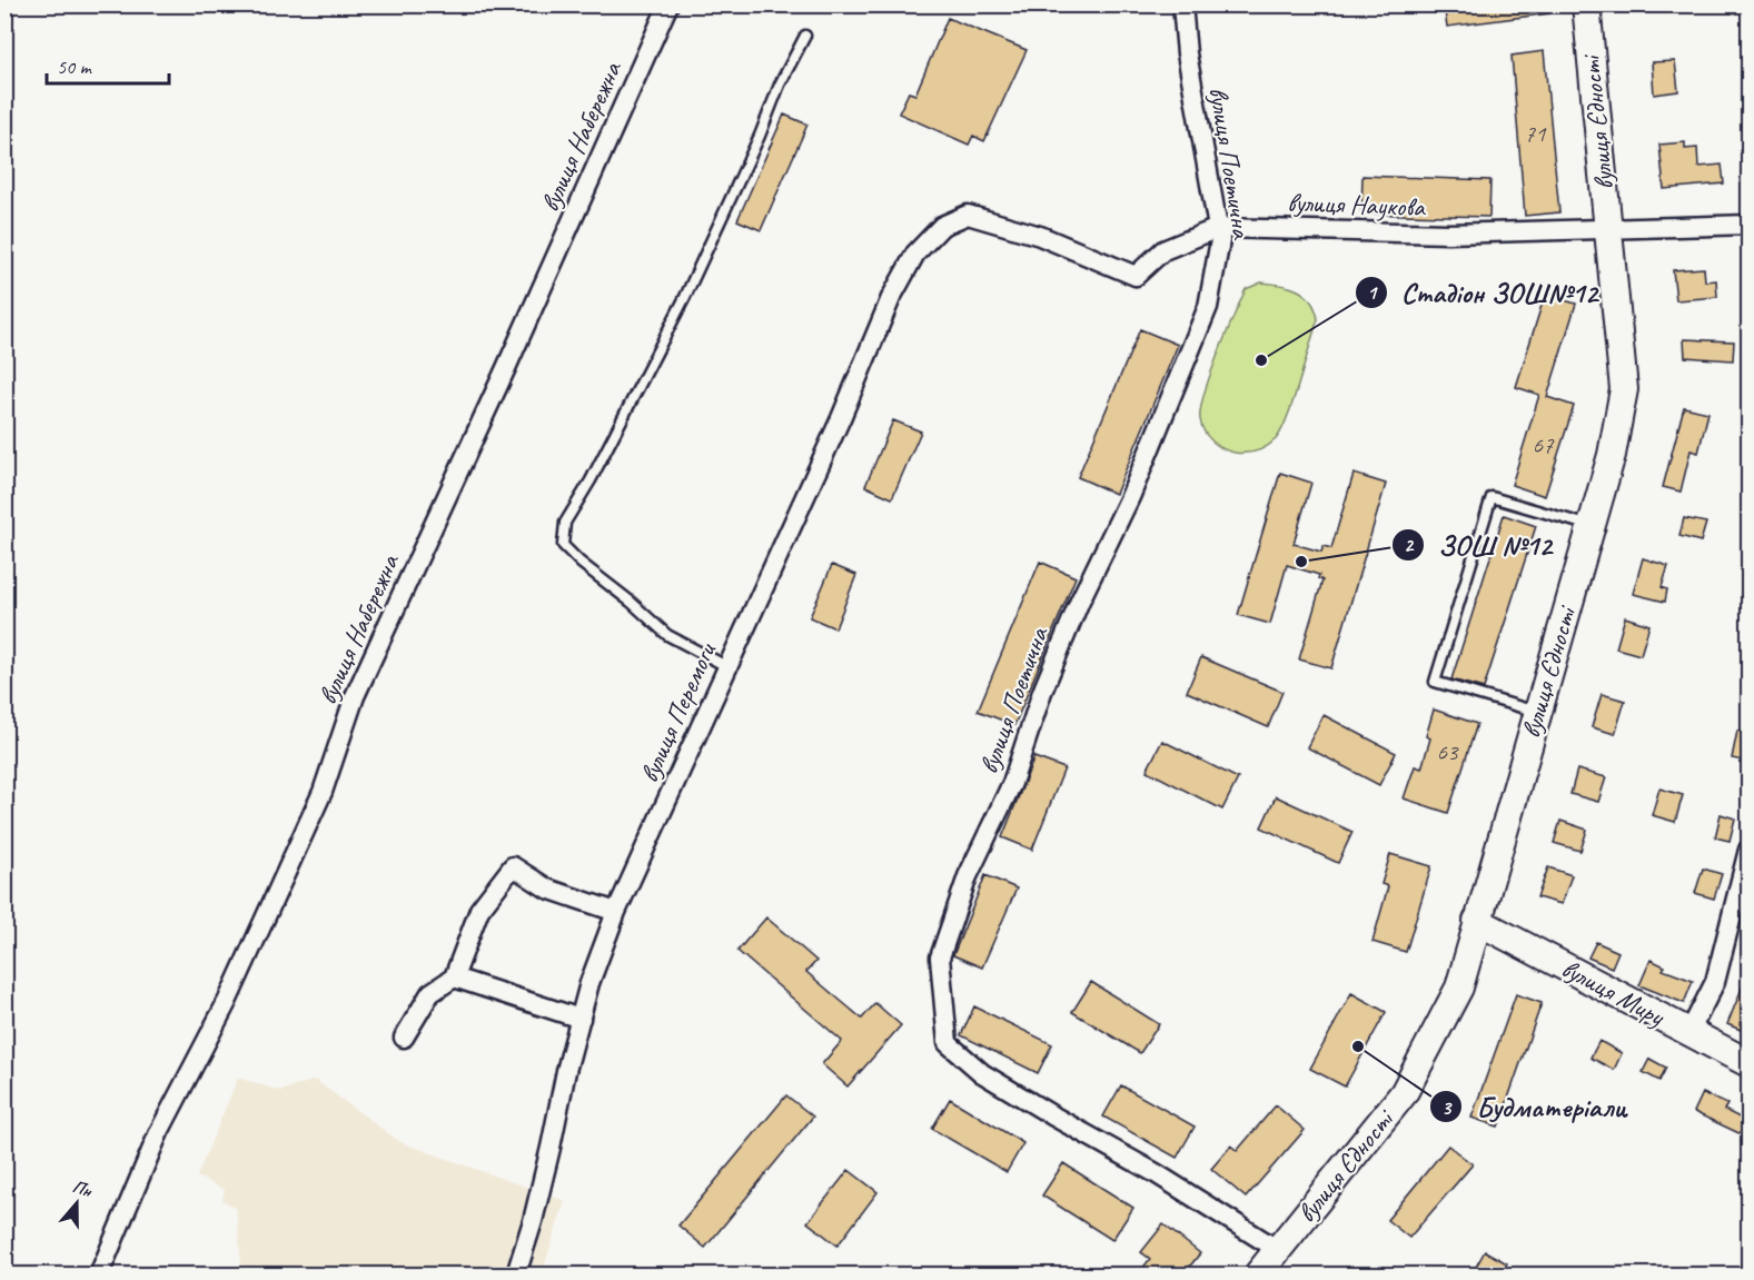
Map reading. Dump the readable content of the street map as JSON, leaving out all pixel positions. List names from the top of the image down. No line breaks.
{"streets":{"street":["вулиця Єдності","вулиця Набережна","вулиця Поетична","вулиця Наукова","вулиця Перемоги","вулиця Миру"]},"crossings":[["вулиця Єдності","вулиця Поетична"],["вулиця Єдності","вулиця Наукова"],["вулиця Єдності","вулиця Миру"],["вулиця Поетична","вулиця Наукова"],["вулиця Наукова","вулиця Перемоги"]],"places":["Стадіон ЗОШ№12","ЗОШ №12","Будматеріали"],"house_numbers":["71","67","63"],"scale_bar":"50 m","north":"top"}
